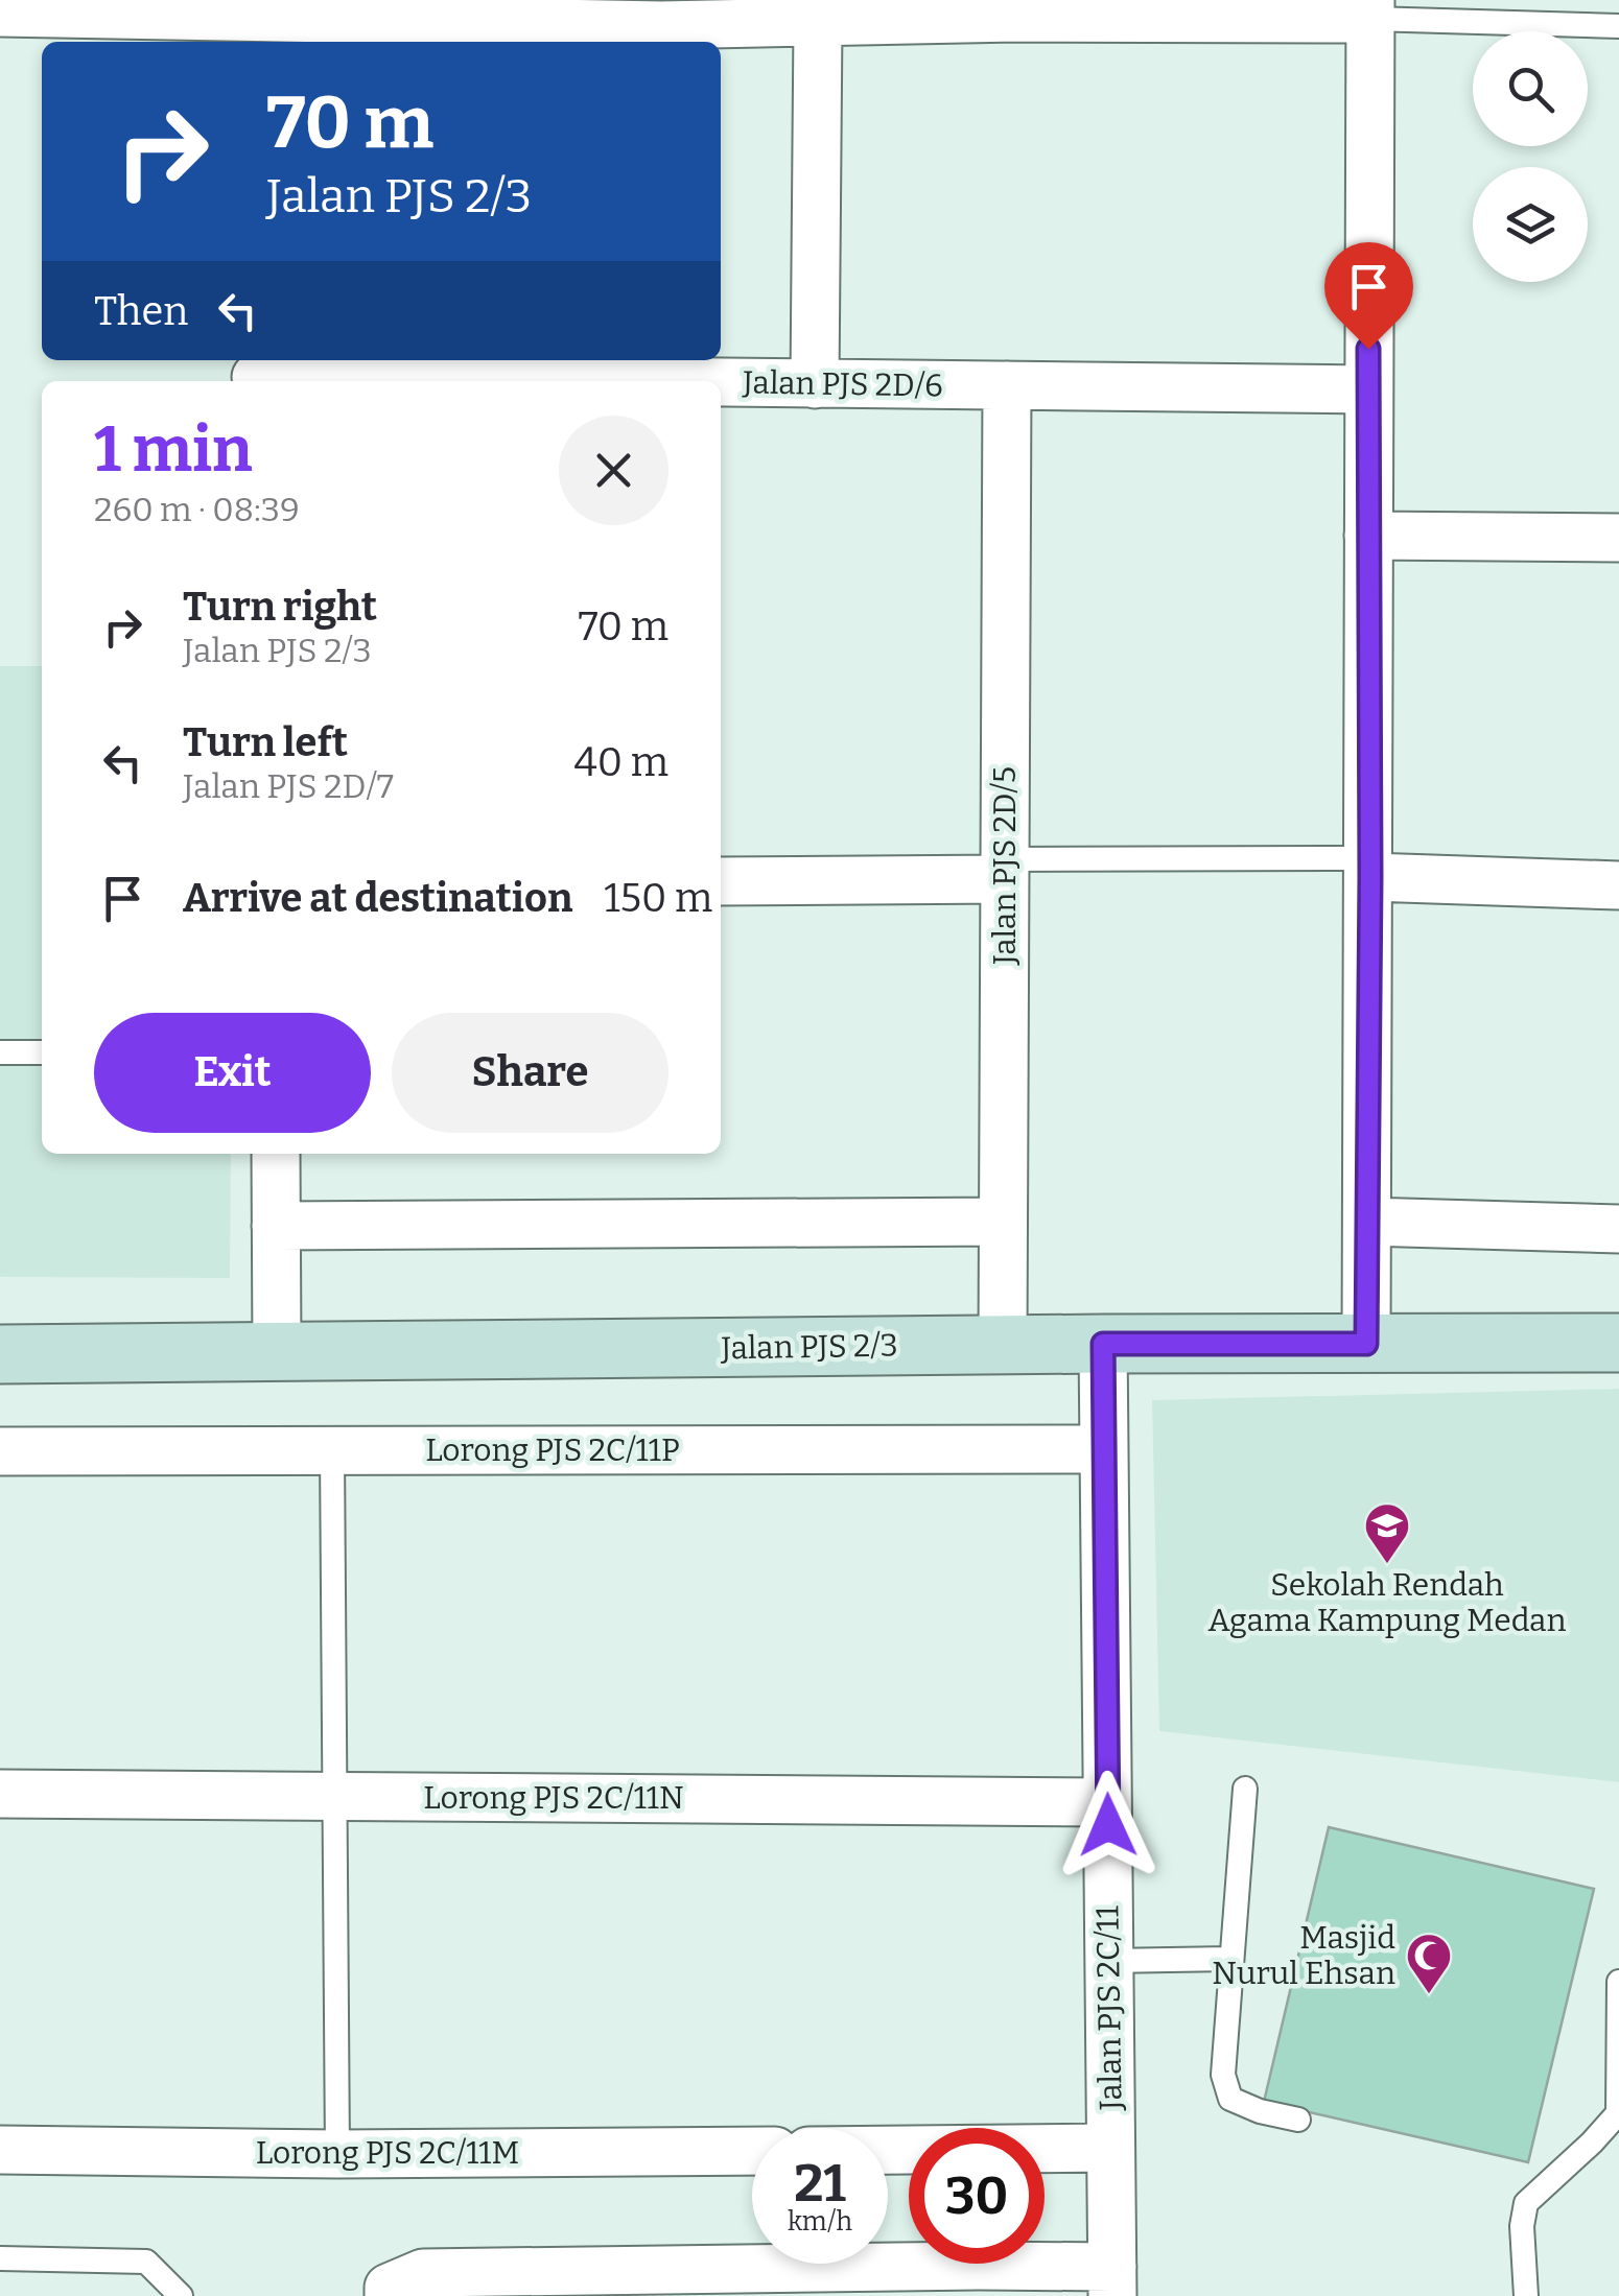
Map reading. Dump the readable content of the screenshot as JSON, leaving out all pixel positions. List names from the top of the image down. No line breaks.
{"streets":{"street":["Jalan PJS 2D/6","Jalan PJS 2D/5","Jalan PJS 2/3","Lorong PJS 2C/11P","Lorong PJS 2C/11N","Jalan PJS 2C/11","Lorong PJS 2C/11M"]},"crossings":[["Jalan PJS 2D/6","Jalan PJS 2D/5"],["Jalan PJS 2D/5","Jalan PJS 2/3"],["Jalan PJS 2/3","Jalan PJS 2C/11"],["Lorong PJS 2C/11P","Jalan PJS 2C/11"],["Lorong PJS 2C/11N","Jalan PJS 2C/11"]],"places":{"school or university":["Sekolah Rendah Agama Kampung Medan"],"mosque":["Masjid Nurul Ehsan"]},"page":{"turn":["70 m","Jalan PJS 2/3"],"then":"Then","heading":["1 min","260 m · 08:39"],"list":[{"name":"Turn right","note":"Jalan PJS 2/3","value":"70 m"},{"name":"Turn left","note":"Jalan PJS 2D/7","value":"40 m"},{"name":"Arrive at destination","value":"150 m"}],"buttons":["Exit","Share"],"speed":"21 km/h","limit":"30"}}
